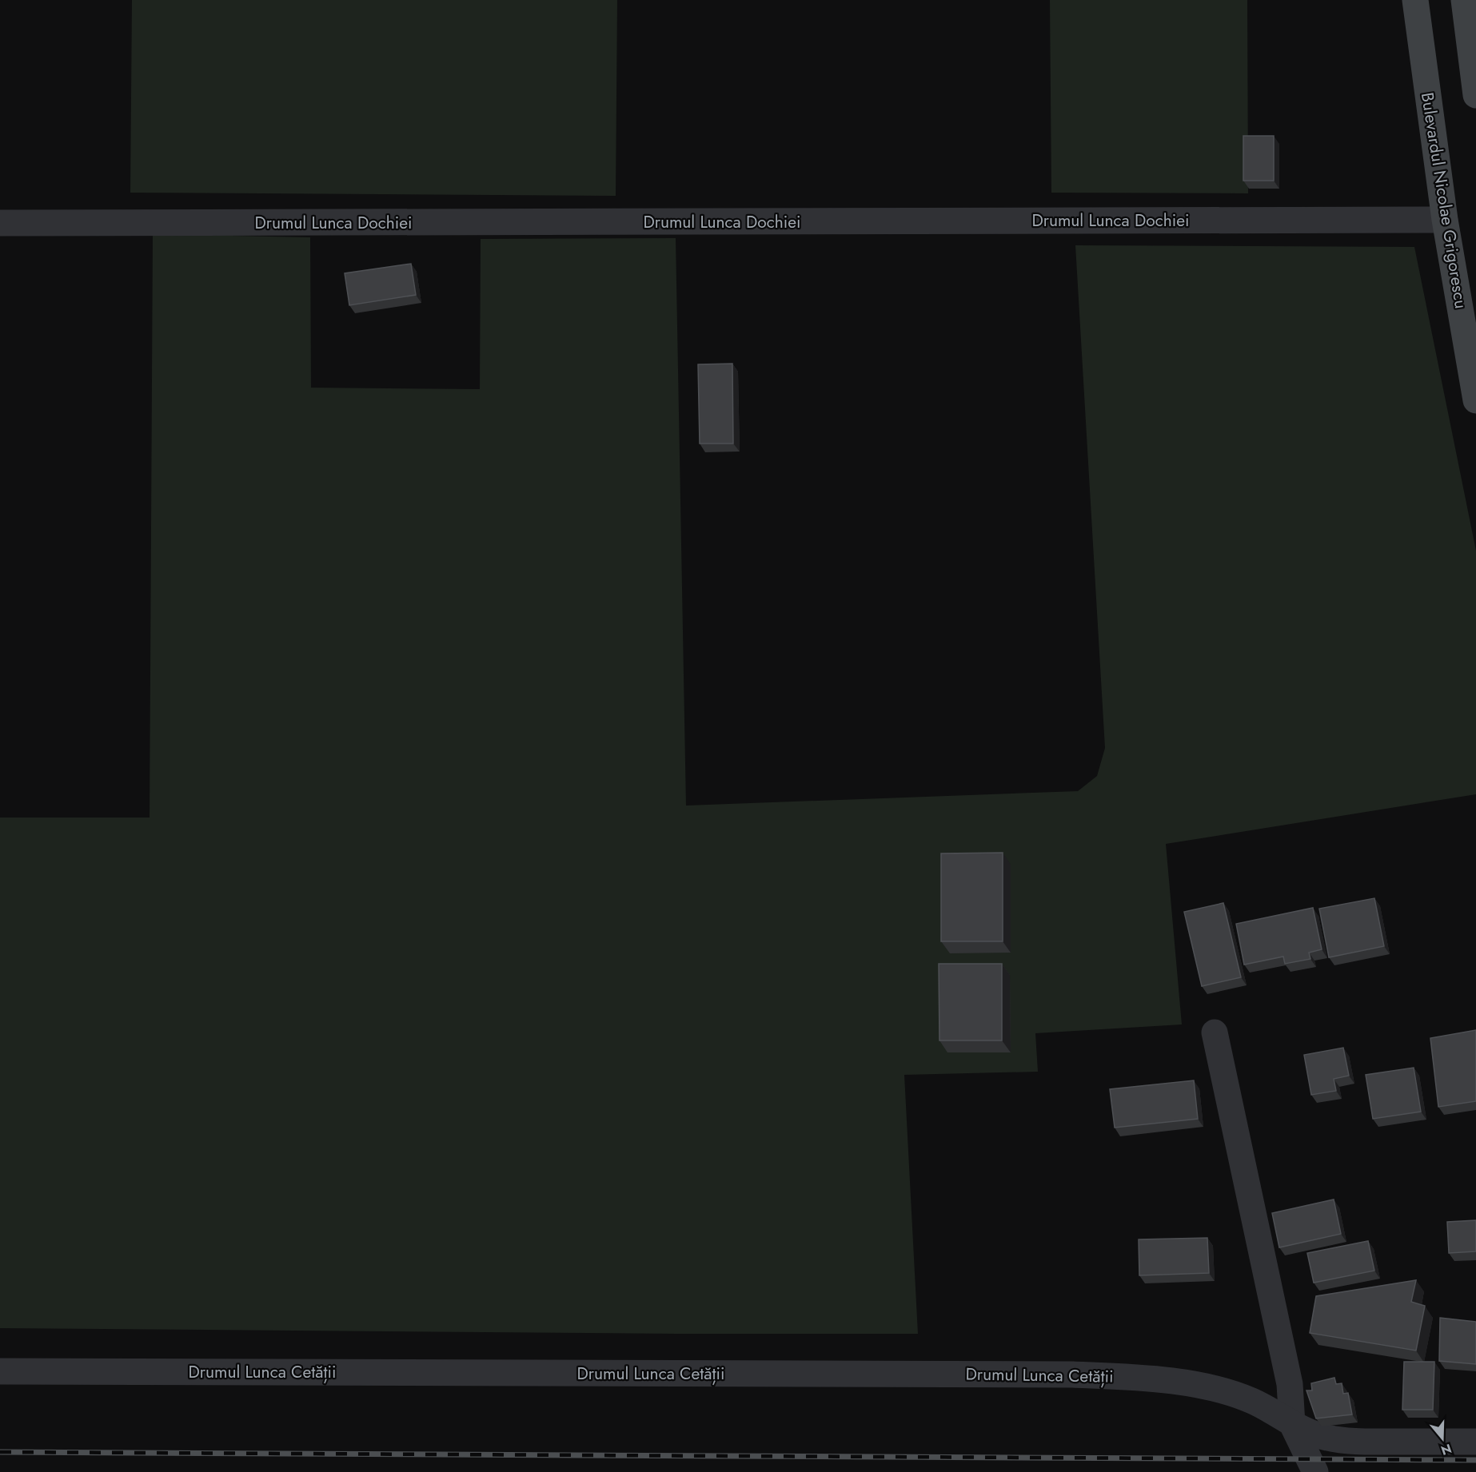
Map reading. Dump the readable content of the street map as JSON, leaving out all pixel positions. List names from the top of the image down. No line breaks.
{"streets":{"main road":["Bulevardul Nicolae Grigorescu"],"street":["Drumul Lunca Dochiei","Drumul Lunca Cetății"]},"crossings":[["Bulevardul Nicolae Grigorescu","Drumul Lunca Dochiei"]],"north":"bottom"}
